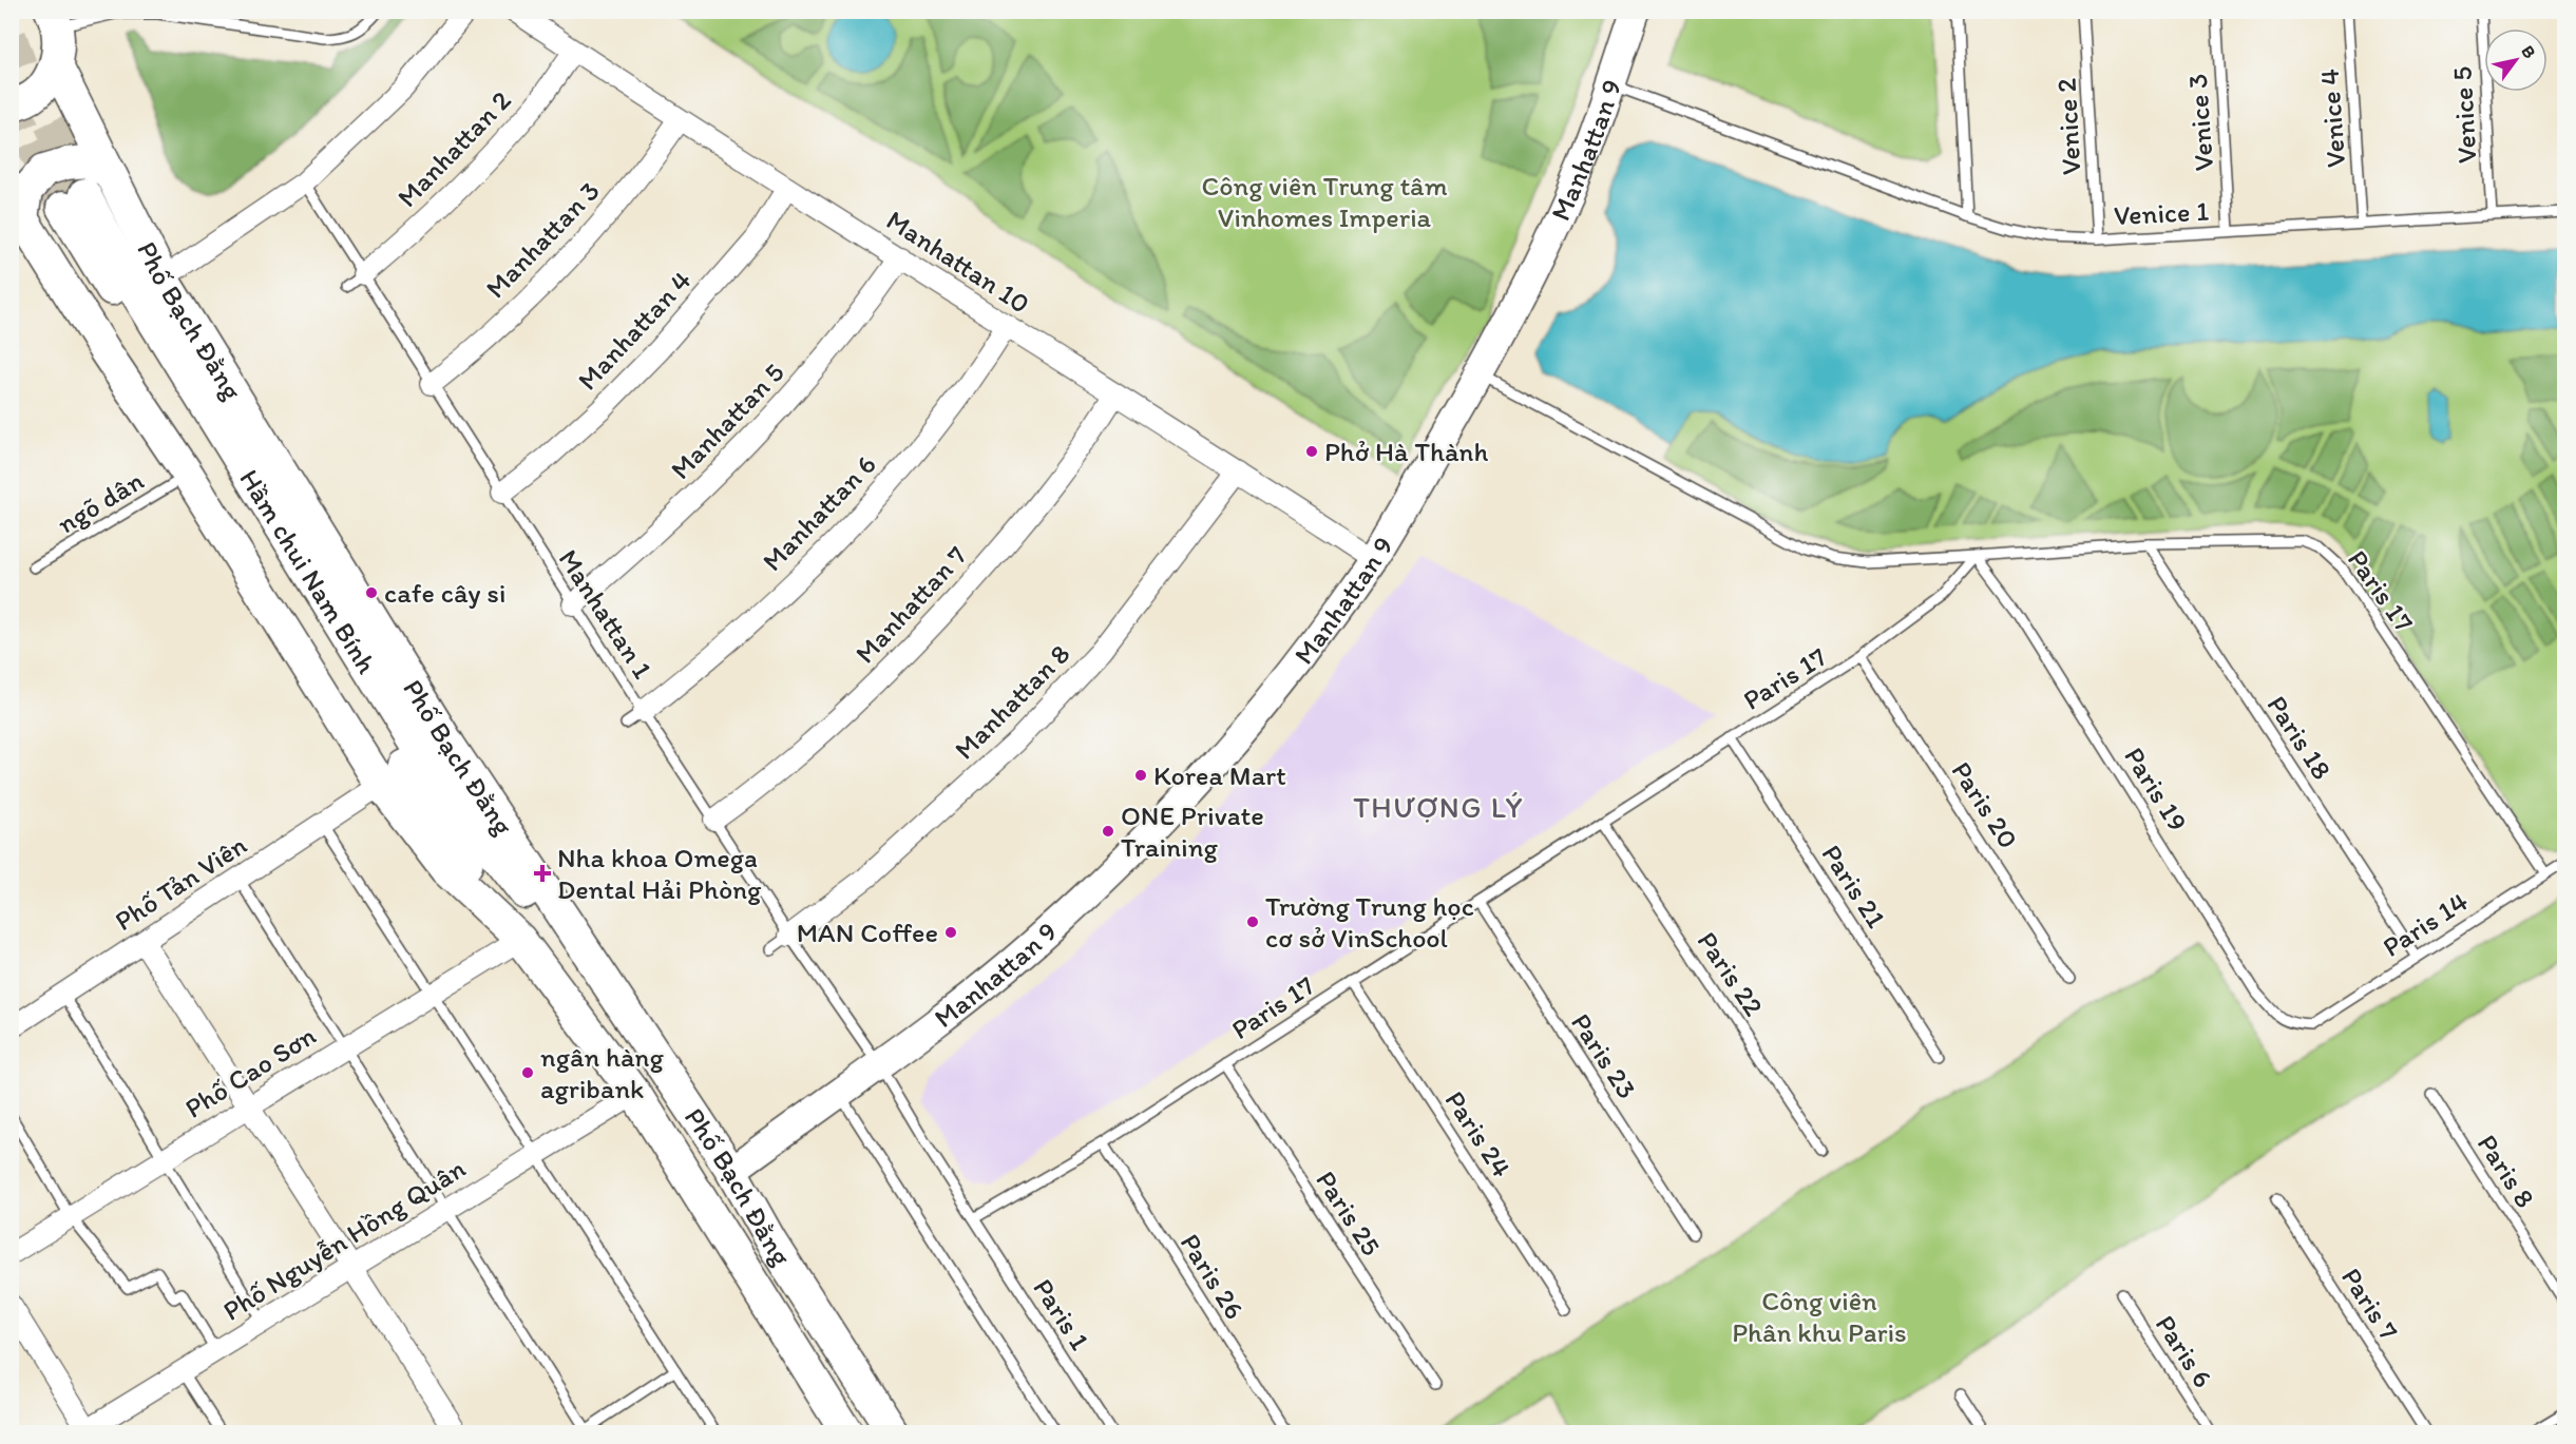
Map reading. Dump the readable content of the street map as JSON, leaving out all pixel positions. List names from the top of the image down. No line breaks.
{"streets":{"main road":["Manhattan 9","Phố Bạch Đằng","Hầm chui Nam Bính"],"street":["Manhattan 2","Manhattan 3","Manhattan 10","Manhattan 4","Manhattan 5","Manhattan 6","Manhattan 7","Manhattan 8","Phố Tản Viên","Phố Cao Sơn","Phố Nguyễn Hồng Quân"],"lane":["Venice 5","Venice 4","Venice 3","Venice 2","Venice 1","ngõ dân","Paris 17","Manhattan 1","Paris 18","Paris 19","Paris 20","Paris 21","Paris 14","Paris 22","Paris 23","Paris 24","Paris 8","Paris 25","Paris 26","Paris 7","Paris 1","Paris 6"]},"crossings":[["Venice 5","Venice 1"],["Venice 4","Venice 1"],["Venice 3","Venice 1"],["Venice 2","Venice 1"],["Manhattan 2","Manhattan 10"],["Manhattan 2","Manhattan 1"],["Manhattan 9","Venice 1"],["Manhattan 9","Manhattan 10"],["Manhattan 9","Phố Bạch Đằng"],["Manhattan 9","Manhattan 1"],["Manhattan 9","Paris 1"],["Manhattan 3","Manhattan 10"],["Manhattan 3","Manhattan 1"],["Manhattan 10","Manhattan 4"],["Manhattan 10","Manhattan 5"],["Manhattan 10","Manhattan 6"],["Manhattan 10","Manhattan 7"],["Manhattan 10","Manhattan 8"],["Phố Bạch Đằng","ngõ dân"],["Phố Bạch Đằng","Hầm chui Nam Bính"],["Phố Bạch Đằng","Phố Tản Viên"],["Phố Bạch Đằng","Phố Cao Sơn"],["Phố Bạch Đằng","Phố Nguyễn Hồng Quân"],["Manhattan 4","Manhattan 1"],["Manhattan 5","Manhattan 1"],["Manhattan 6","Manhattan 1"],["Hầm chui Nam Bính","Phố Cao Sơn"],["Paris 17","Paris 18"],["Paris 17","Paris 19"],["Paris 17","Paris 20"],["Paris 17","Paris 21"],["Paris 17","Paris 14"],["Paris 17","Paris 22"],["Paris 17","Paris 23"],["Paris 17","Paris 24"],["Paris 17","Paris 25"],["Paris 17","Paris 26"],["Paris 17","Paris 1"],["Manhattan 7","Manhattan 1"],["Manhattan 1","Manhattan 8"],["Manhattan 1","Paris 1"],["Paris 18","Paris 14"],["Paris 19","Paris 14"]],"districts":["THƯỢNG LÝ"],"parks":["Công viên Trung tâm Vinhomes Imperia","Công viên Phân khu Paris"],"places":{"other":["Phở Hà Thành","cafe cây si","Korea Mart","ONE Private Training","Trường Trung học cơ sở VinSchool","MAN Coffee","ngân hàng agribank"],"health":["Nha khoa Omega Dental Hải Phòng"]},"north":"top right"}
